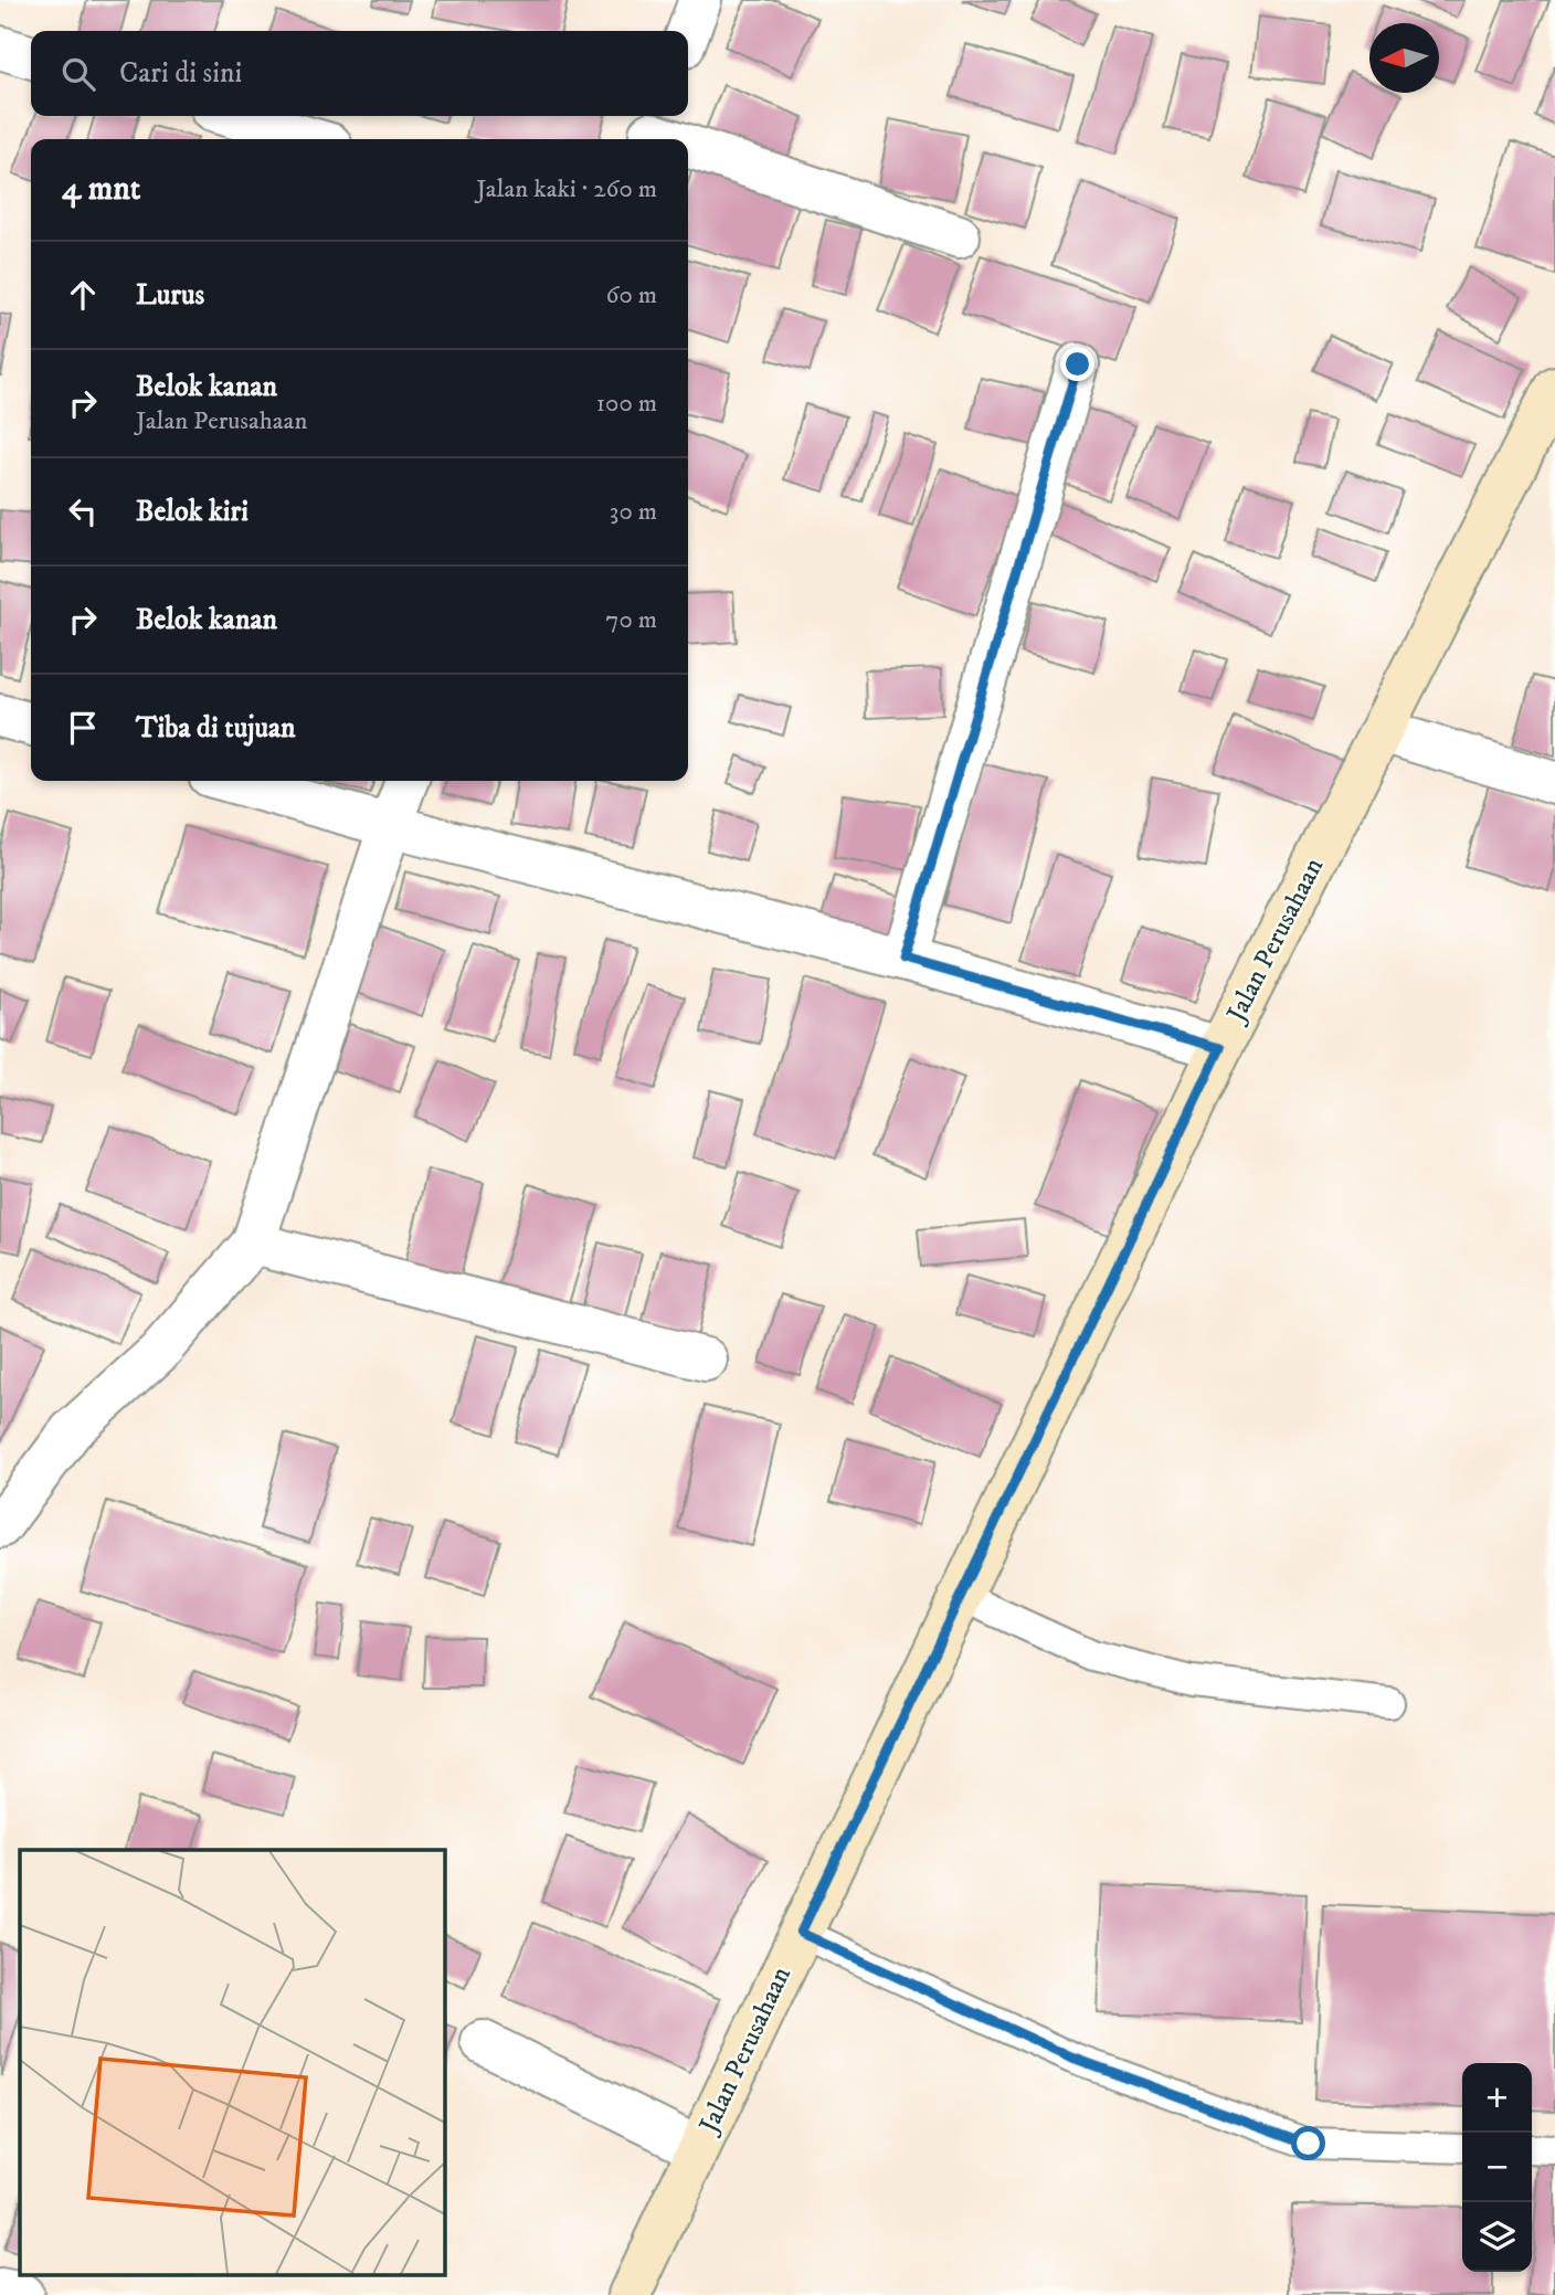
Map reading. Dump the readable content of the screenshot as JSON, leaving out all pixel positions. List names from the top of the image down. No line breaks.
{"streets":{"main road":["Jalan Perusahaan"]},"north":"left","page":{"search":"Cari di sini","heading":["4 mnt","Jalan kaki · 260 m"],"list":[["Lurus","60 m"],["Belok kanan","Jalan Perusahaan","100 m"],["Belok kiri","30 m"],["Belok kanan","70 m"],"Tiba di tujuan"],"map_buttons":["+","−"]}}
